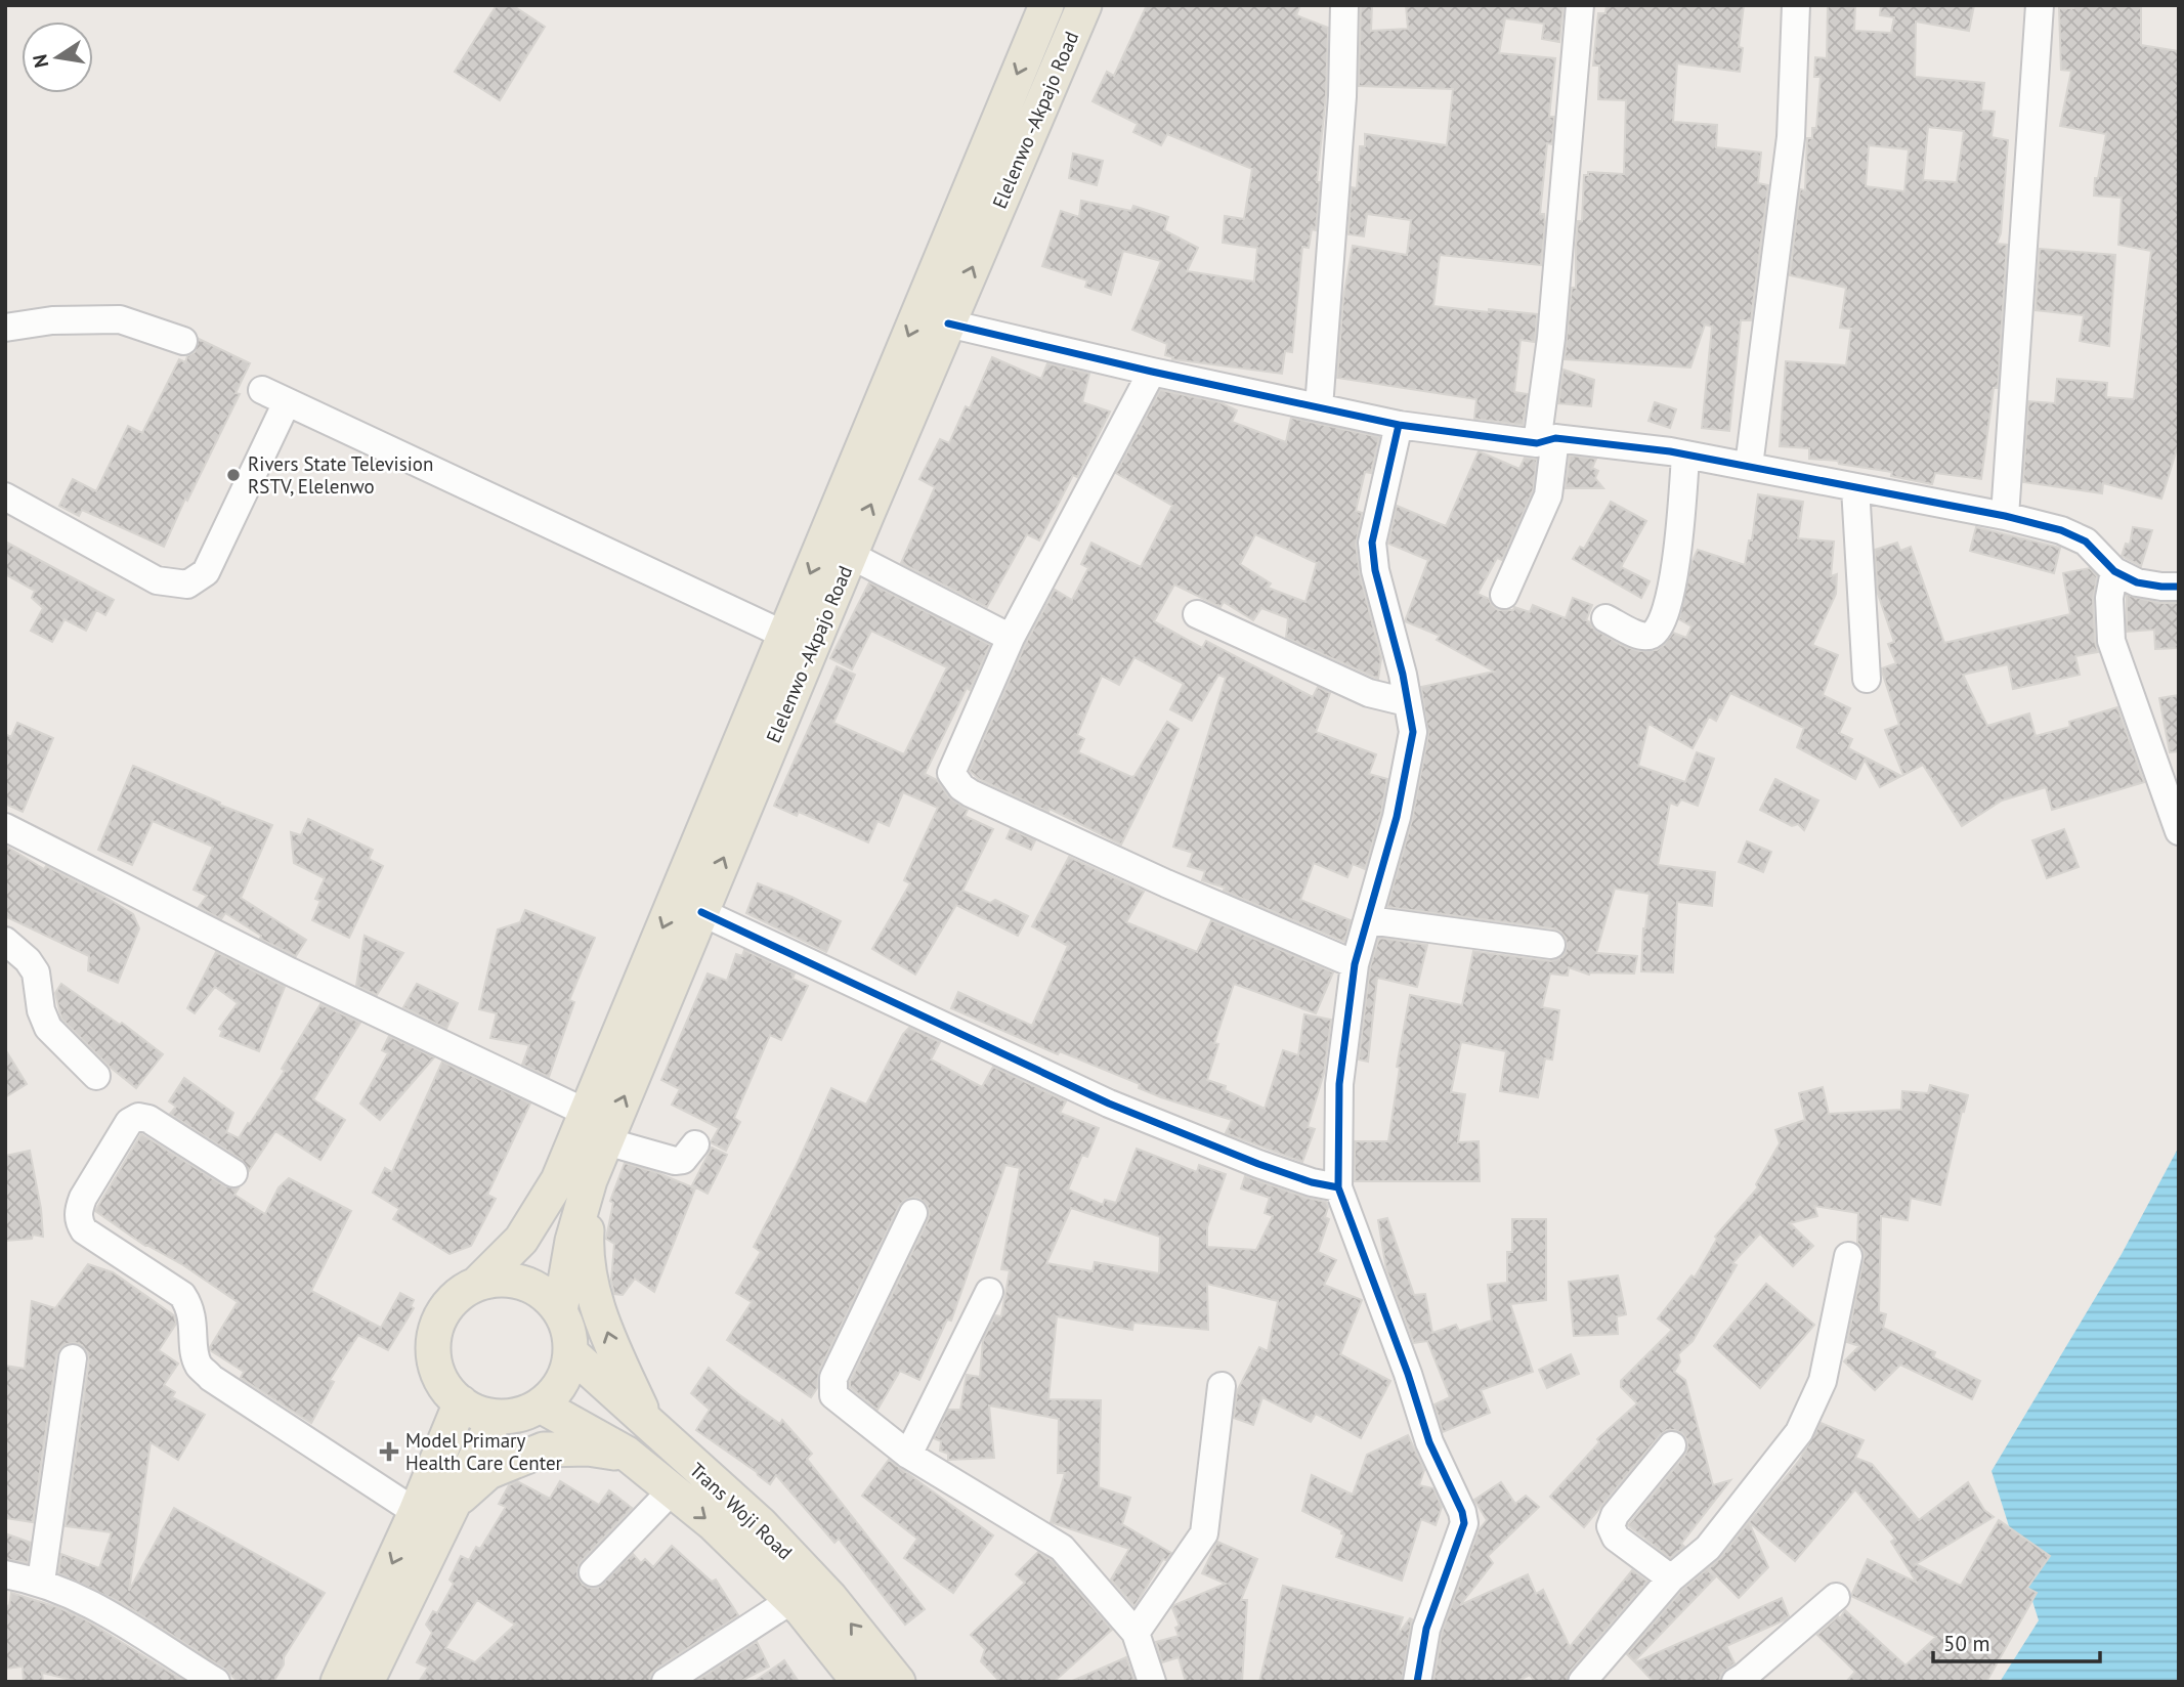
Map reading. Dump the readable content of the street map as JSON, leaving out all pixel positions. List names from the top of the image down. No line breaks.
{"streets":{"main road":["Elelenwo -Akpajo Road","Trans Woji Road"]},"crossings":[["Elelenwo -Akpajo Road","Trans Woji Road"]],"places":{"other":["Rivers State Television RSTV, Elelenwo"],"health":["Model Primary Health Care Center"]},"scale_bar":"50 m","north":"left"}
